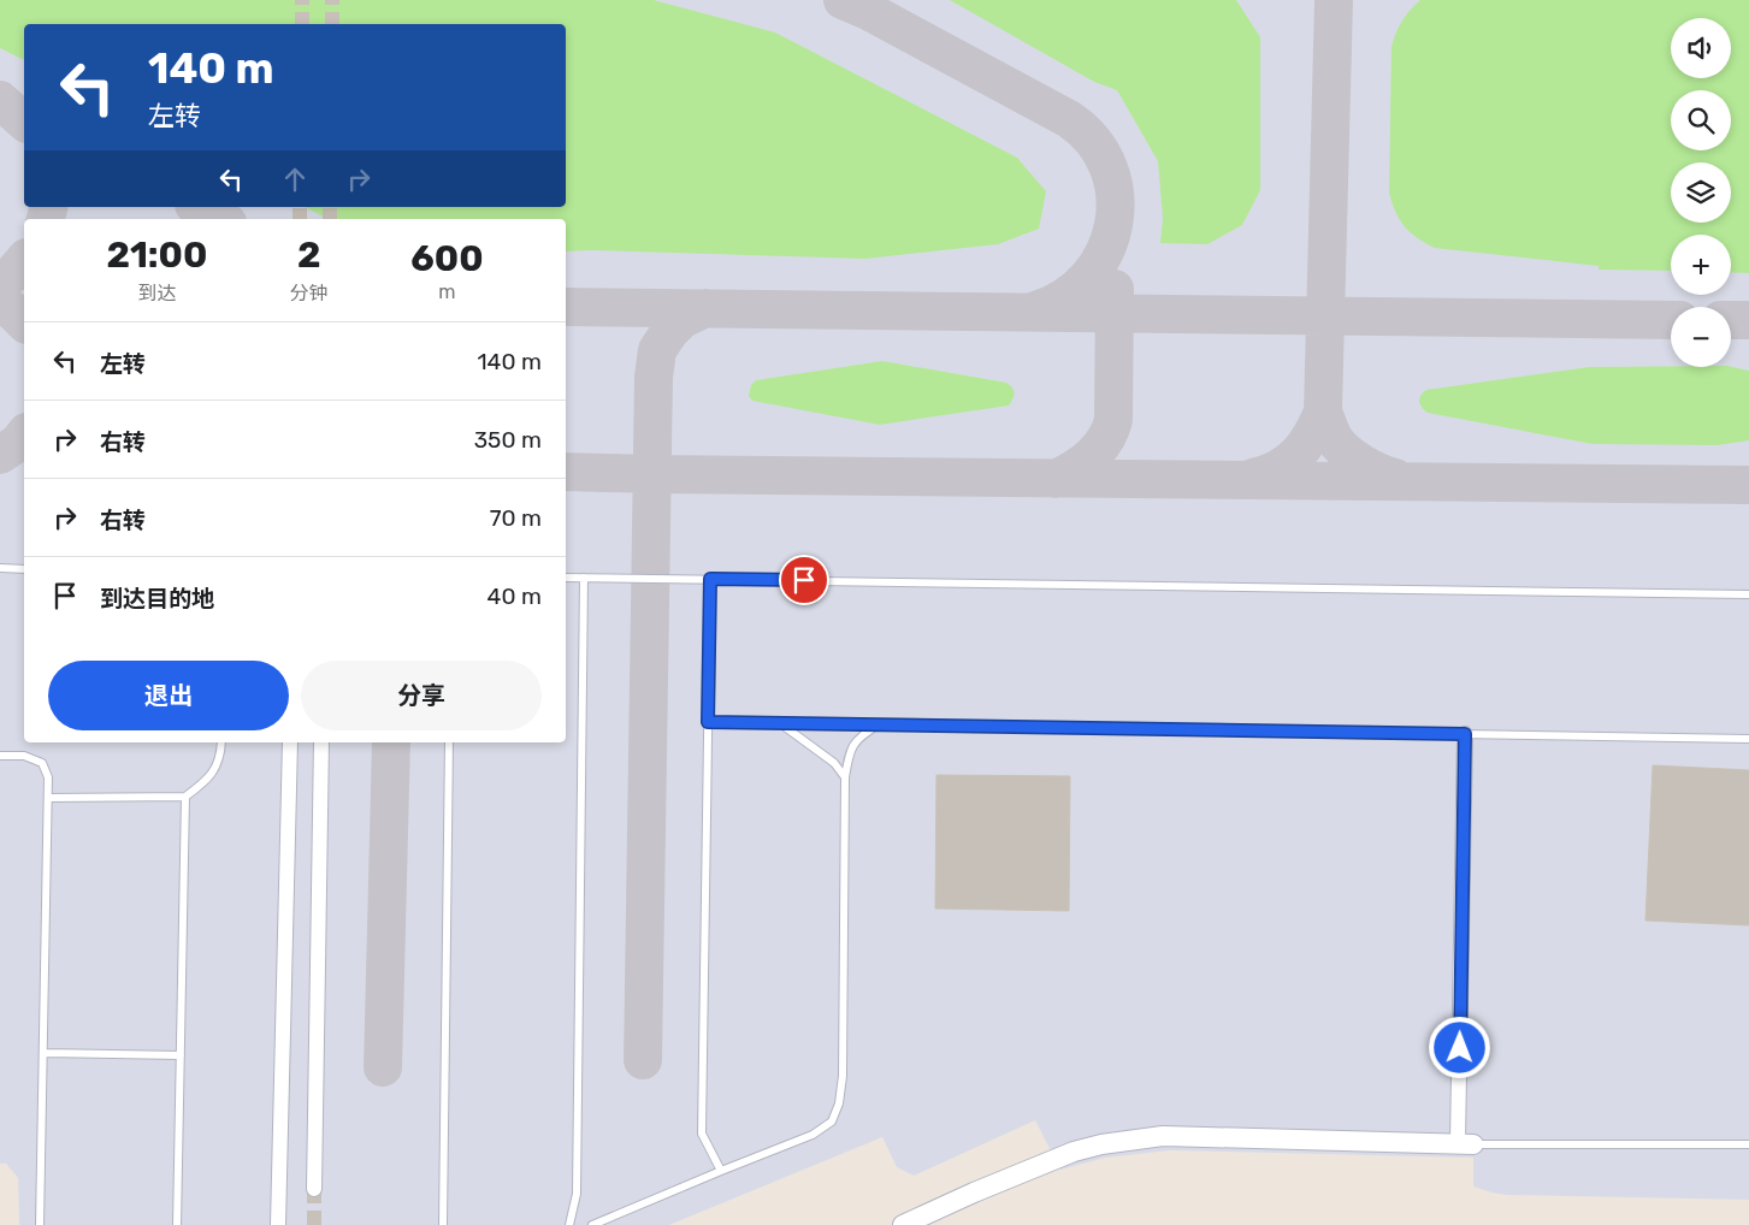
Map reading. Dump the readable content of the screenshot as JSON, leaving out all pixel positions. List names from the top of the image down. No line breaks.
{"page":{"map_buttons":["+","−"],"turn":["140 m","左转"],"eta":["21:00","到达","2","分钟","600","m"],"list":[{"name":"左转","value":"140 m"},{"name":"右转","value":"350 m"},{"name":"右转","value":"70 m"},{"name":"到达目的地","value":"40 m"}],"buttons":["退出","分享"]}}
